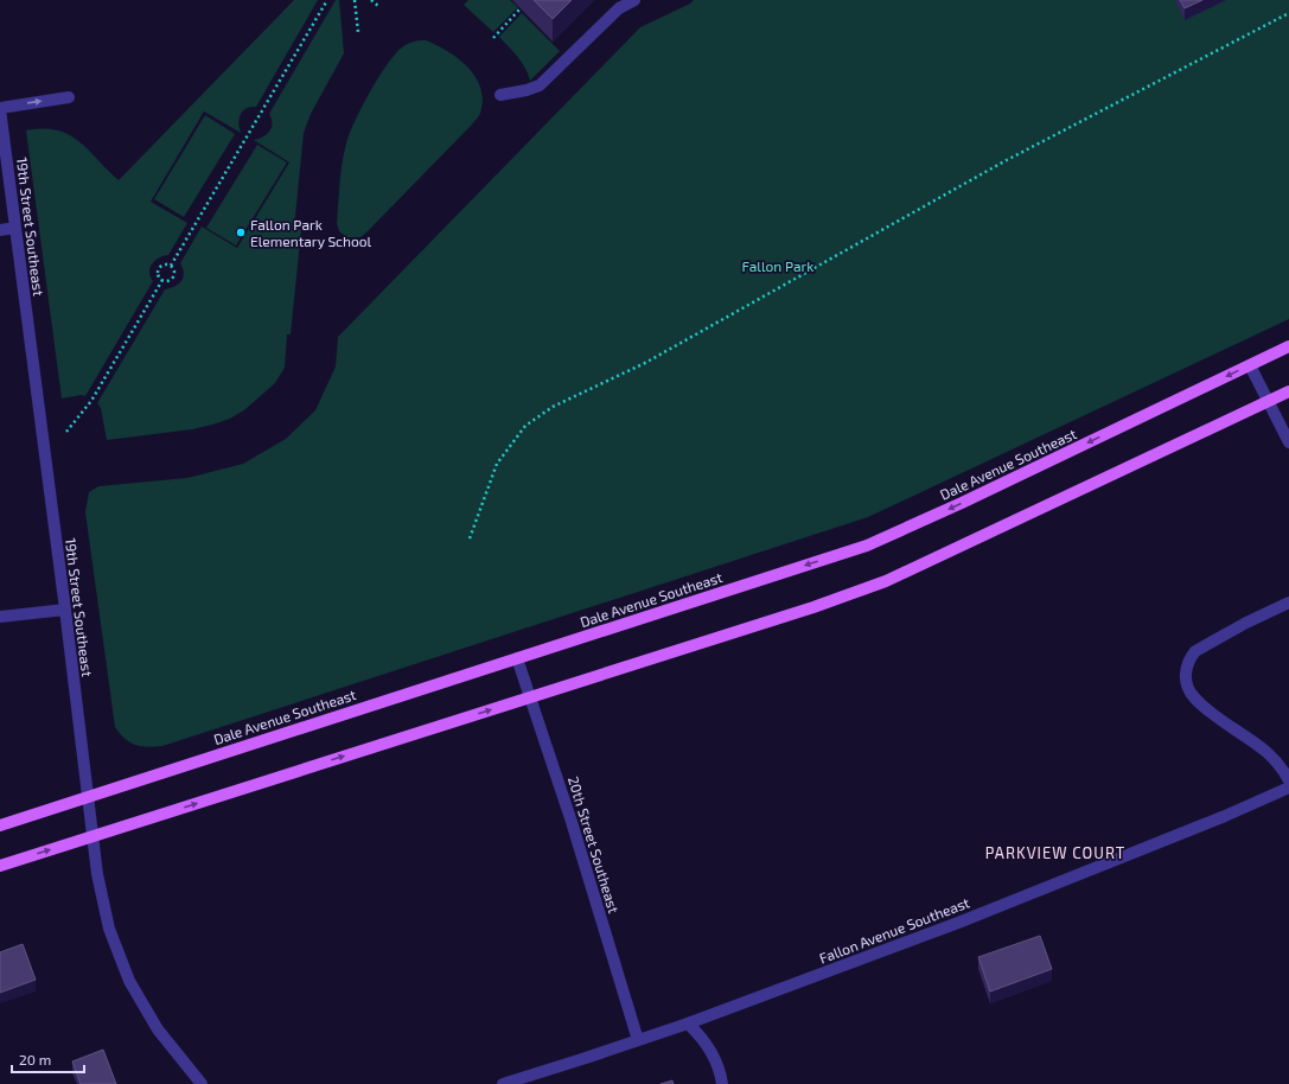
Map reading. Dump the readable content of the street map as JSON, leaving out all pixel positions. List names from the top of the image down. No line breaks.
{"streets":{"main road":["Dale Avenue Southeast"],"street":["19th Street Southeast","20th Street Southeast","Fallon Avenue Southeast"]},"crossings":[["19th Street Southeast","Dale Avenue Southeast"],["Dale Avenue Southeast","20th Street Southeast"],["20th Street Southeast","Fallon Avenue Southeast"]],"districts":["PARKVIEW COURT"],"parks":["Fallon Park"],"places":["Fallon Park Elementary School"],"scale_bar":"20 m"}
